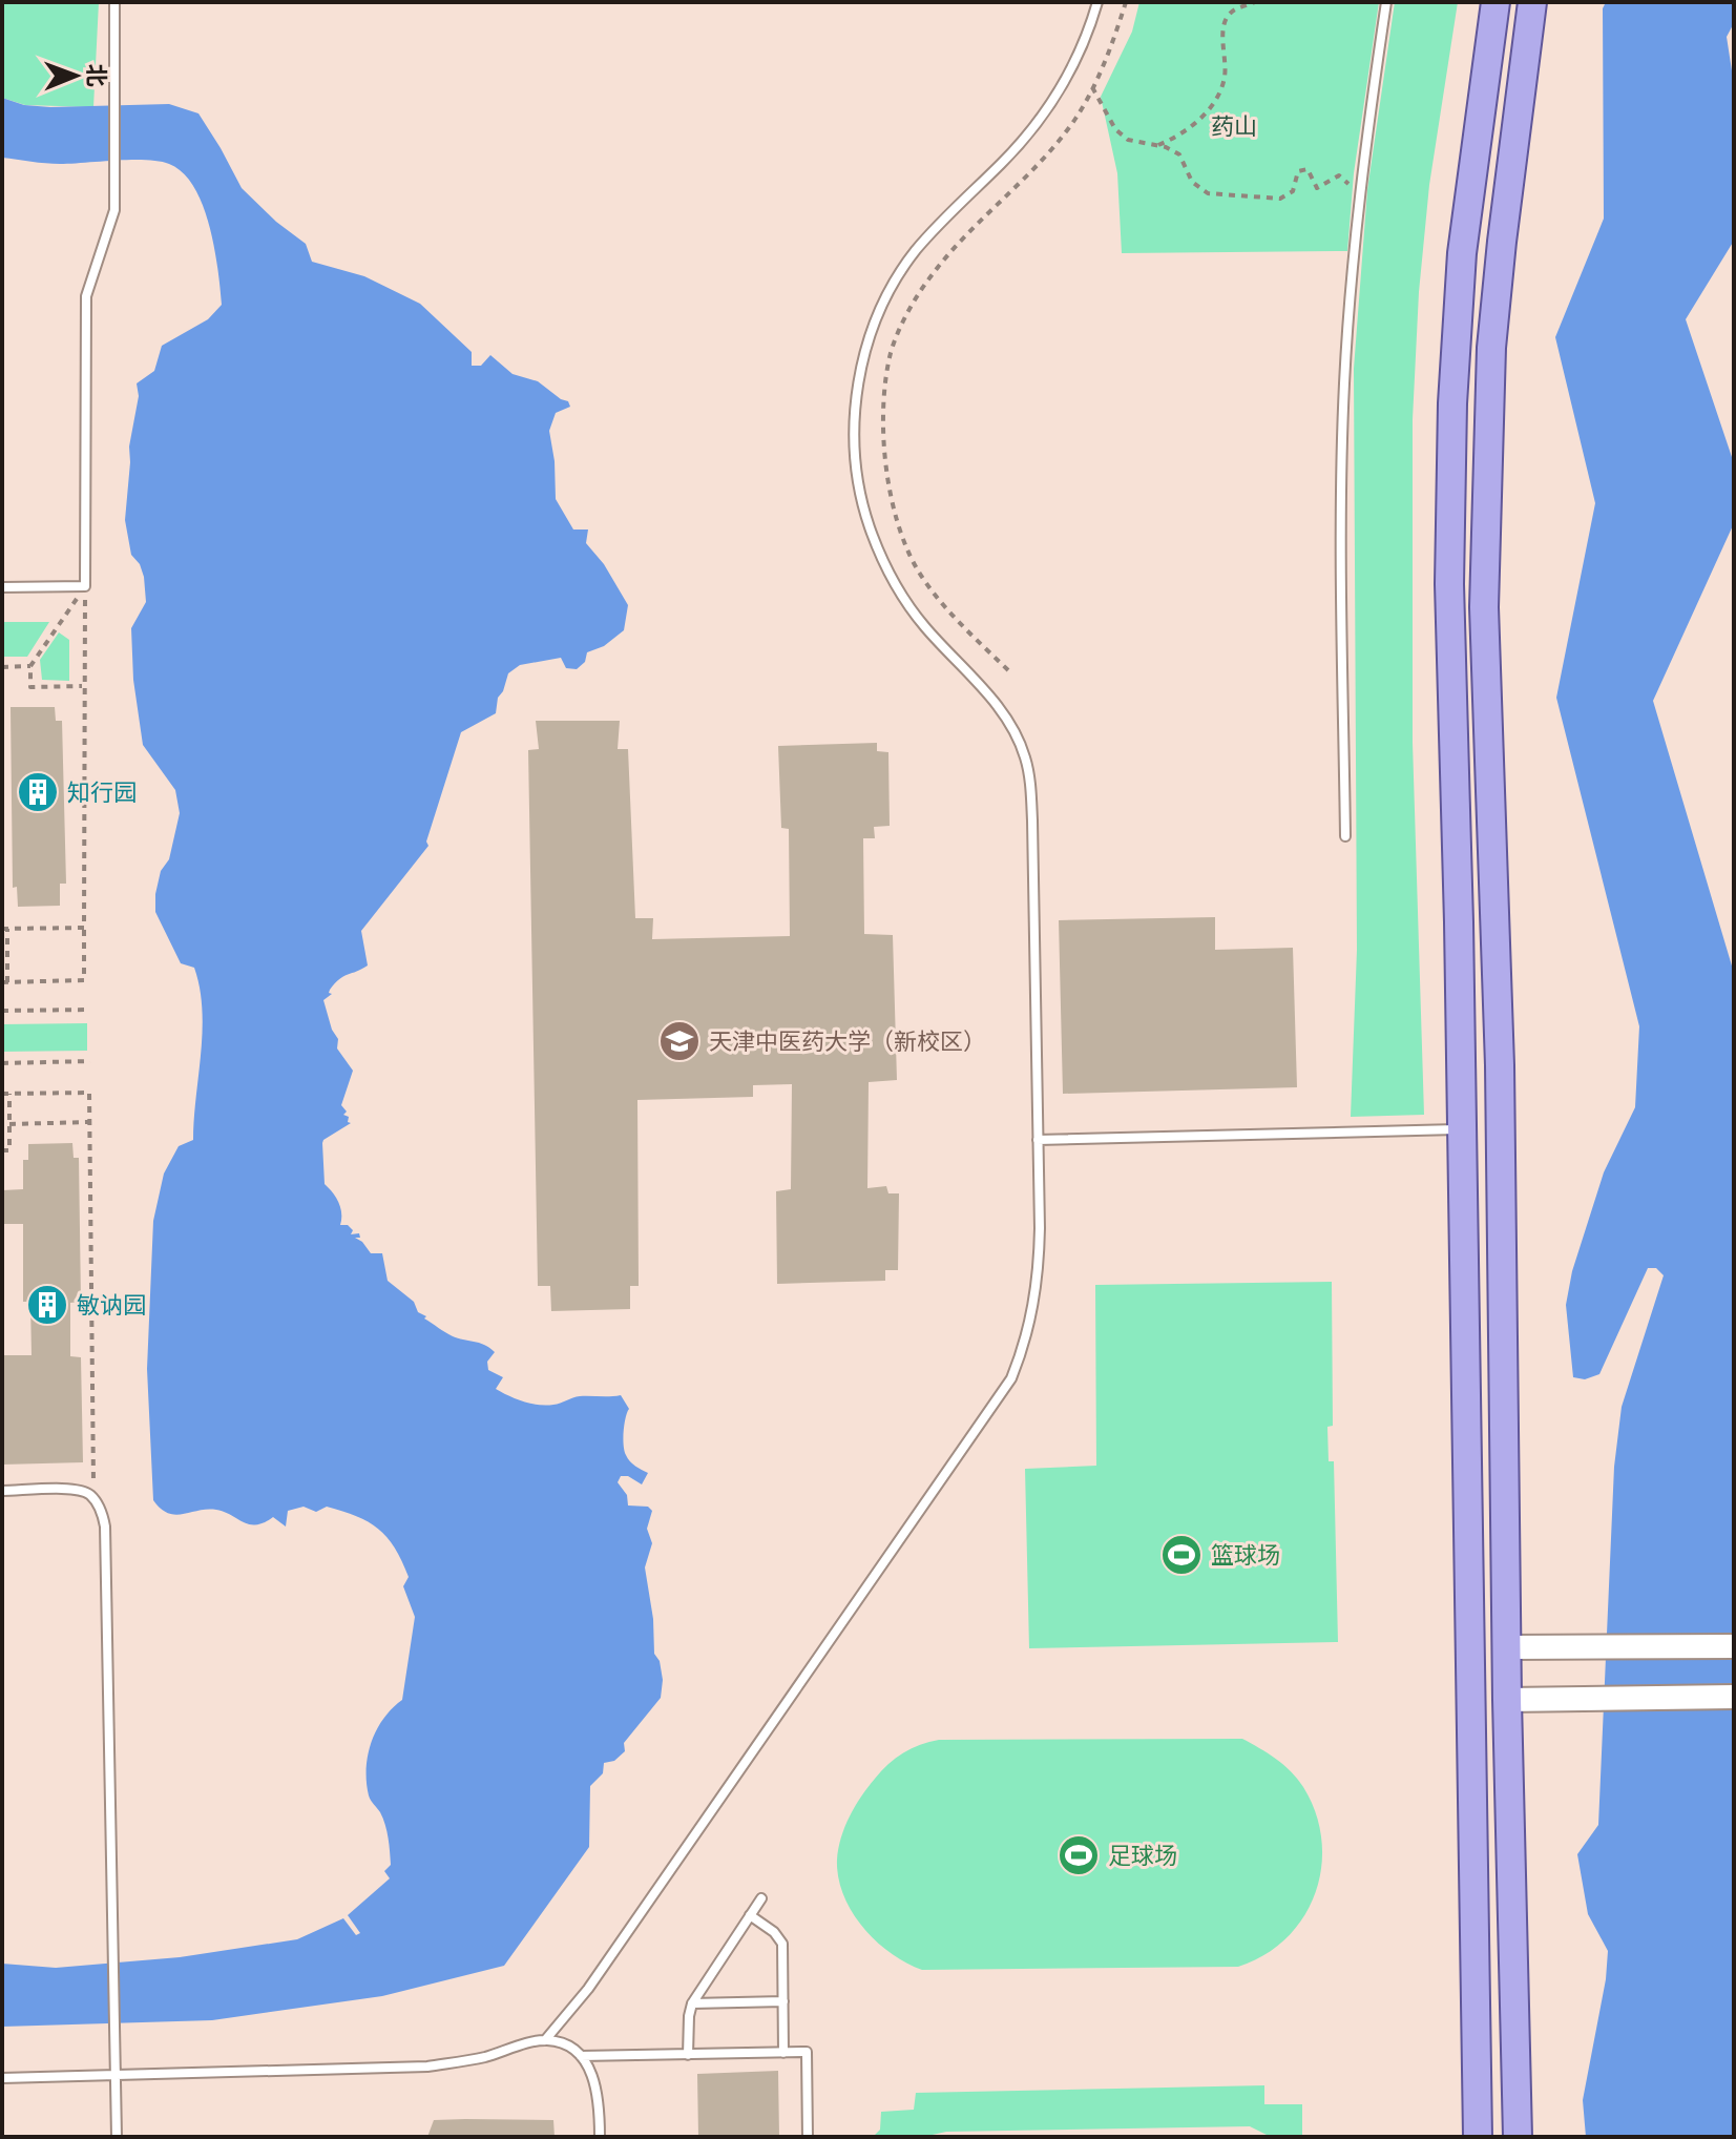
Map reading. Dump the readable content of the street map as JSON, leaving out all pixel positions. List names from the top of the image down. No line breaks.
{"parks":["药山"],"places":{"building":["知行园","敏讷园"],"school or university":["天津中医药大学（新校区）"],"sports":["篮球场","足球场"]},"north":"right"}
